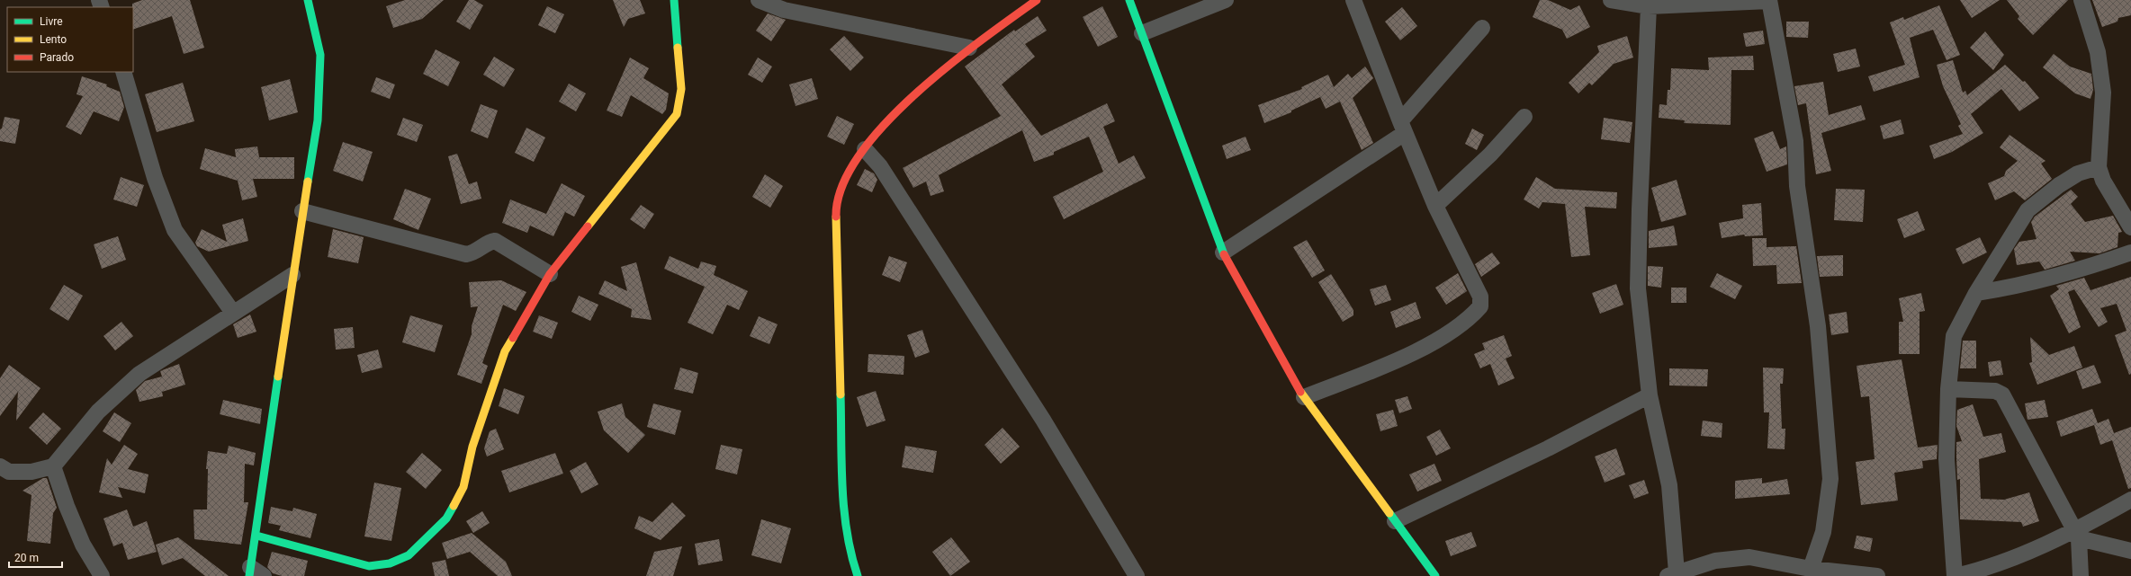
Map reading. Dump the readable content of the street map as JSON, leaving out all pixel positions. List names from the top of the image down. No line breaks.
{"legend":["Livre","Lento","Parado"],"scale_bar":"20 m"}
